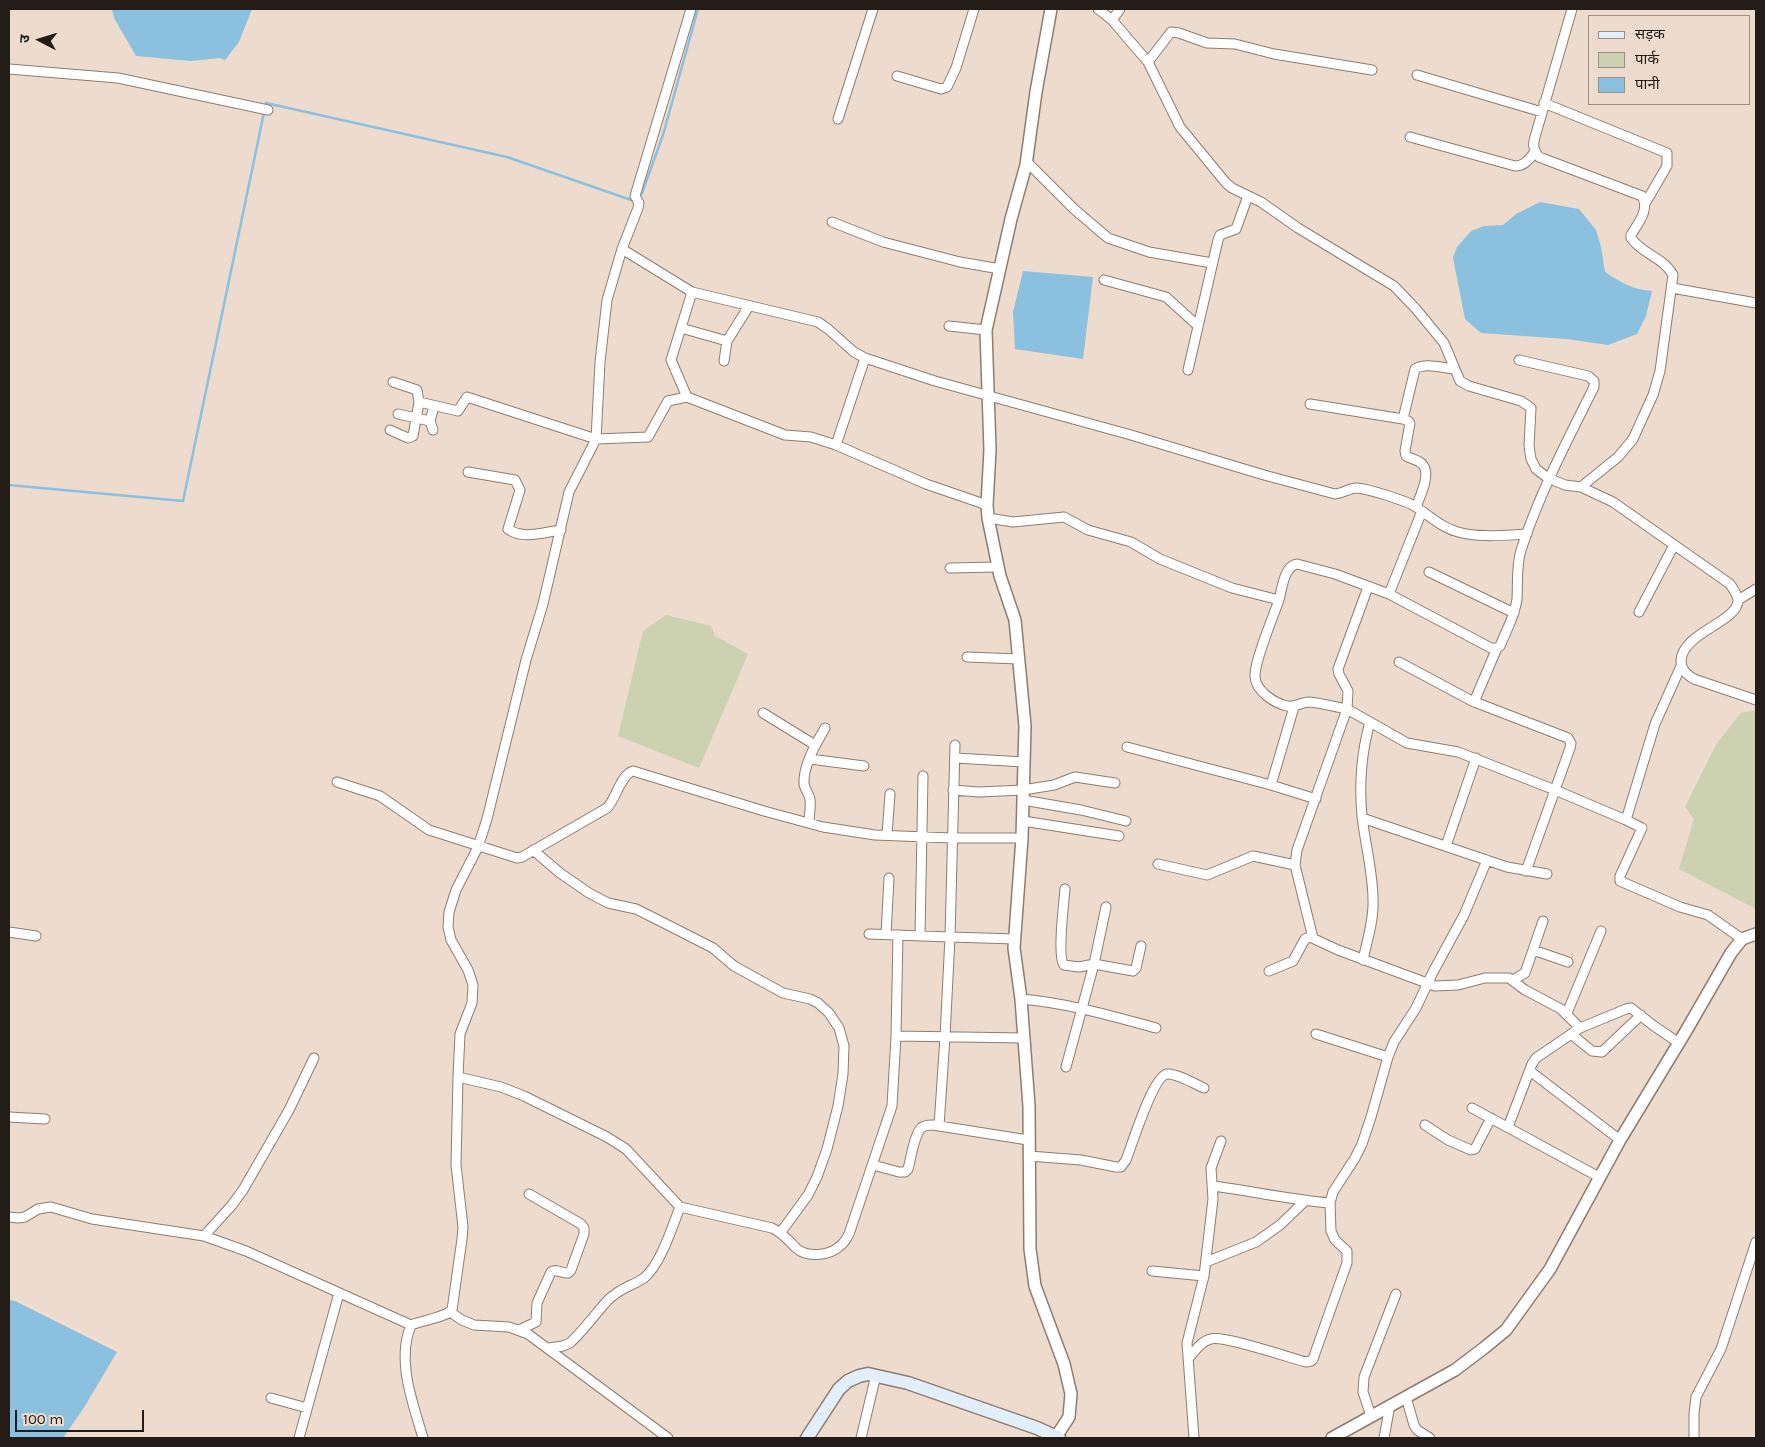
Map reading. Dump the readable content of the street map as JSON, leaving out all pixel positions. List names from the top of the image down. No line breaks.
{"legend":["सड़क","पार्क","पानी"],"scale_bar":"100 m","north":"left"}
